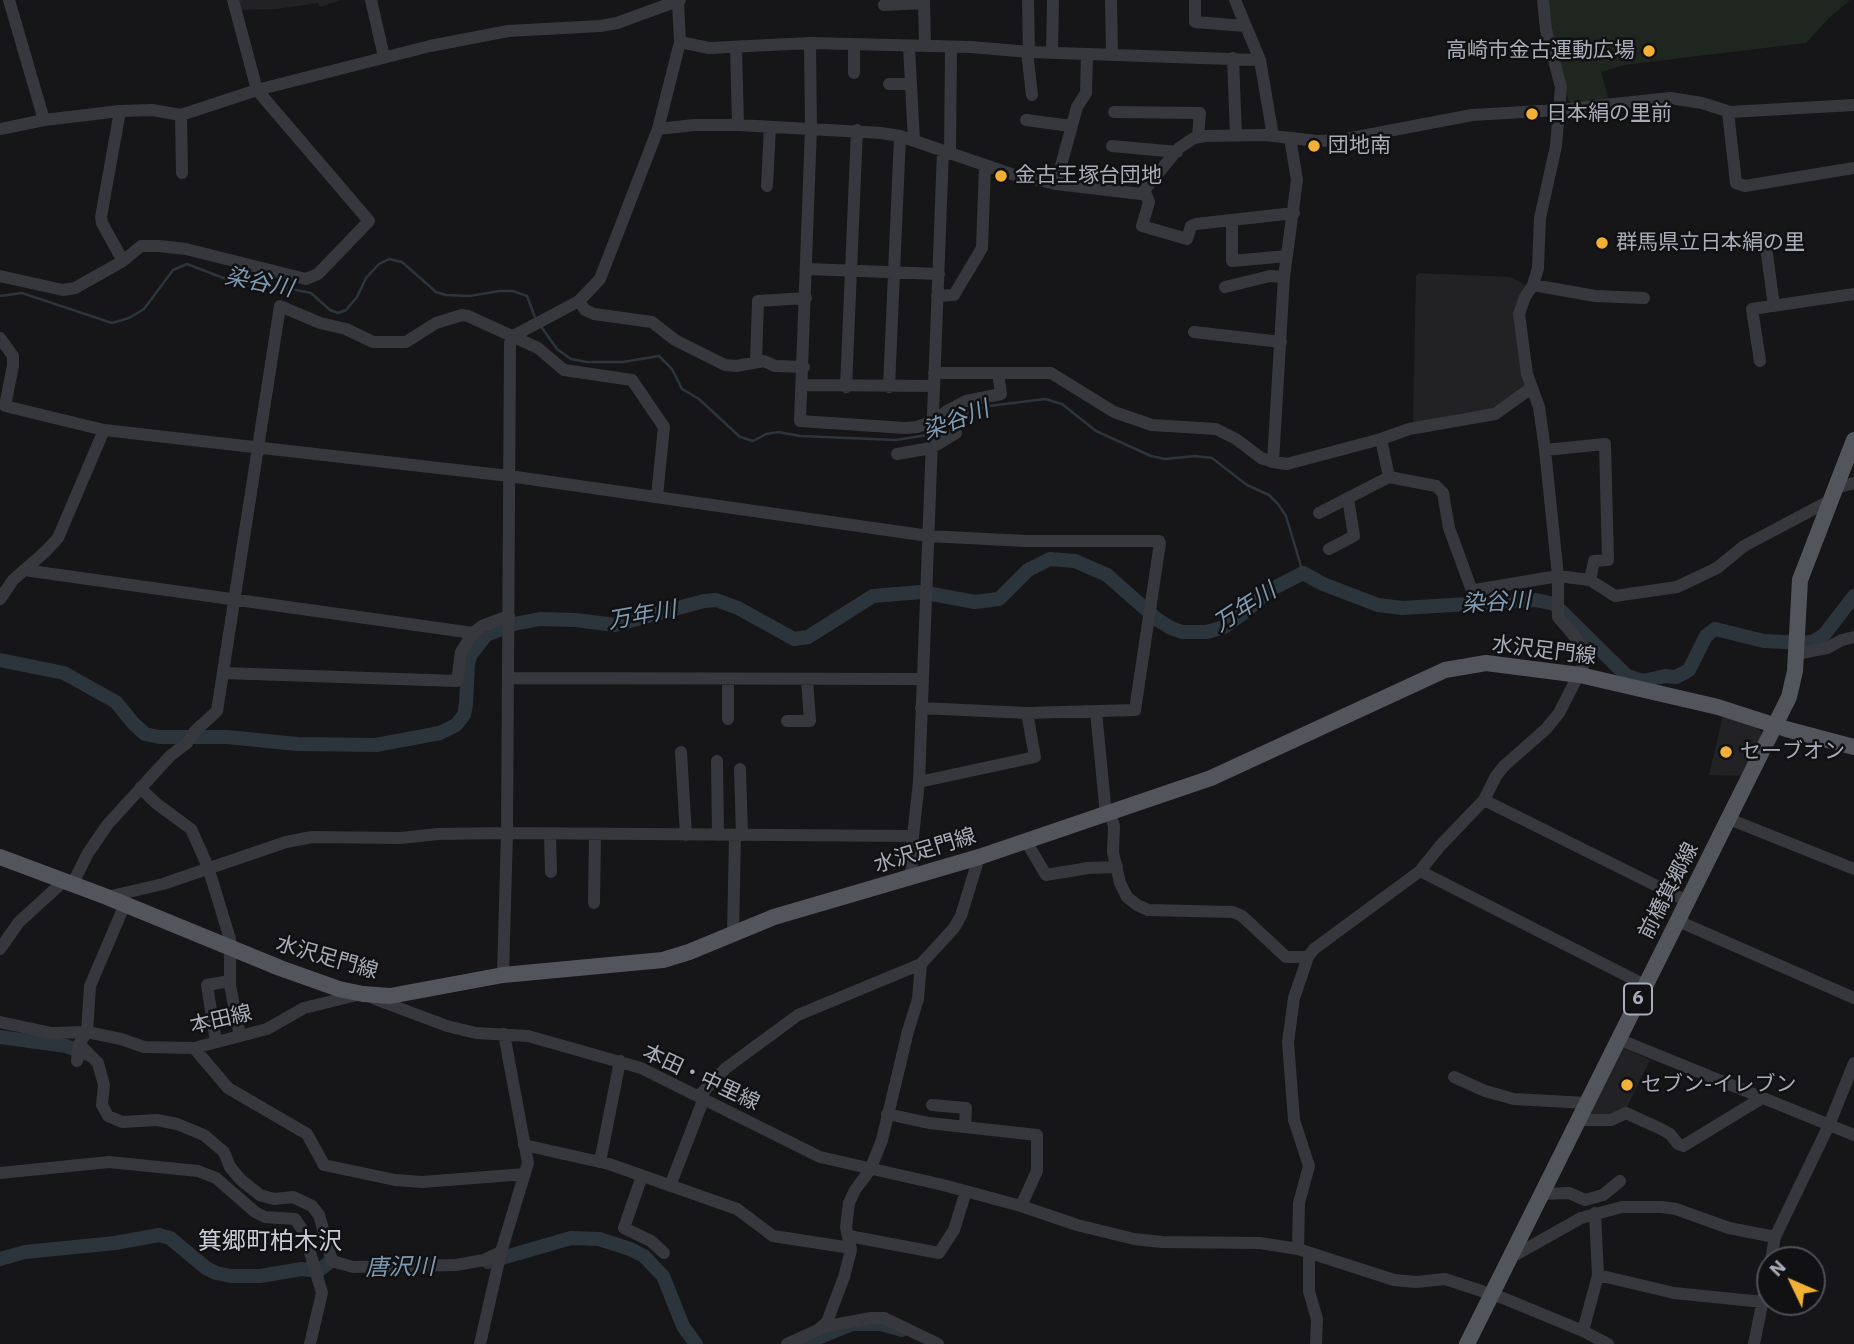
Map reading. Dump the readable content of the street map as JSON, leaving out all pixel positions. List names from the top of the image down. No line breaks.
{"streets":{"main road":["水沢足門線","前橋箕郷線","6"],"street":["本田線","本田・中里線"]},"crossings":[["水沢足門線","前橋箕郷線"],["水沢足門線","本田線"],["水沢足門線","本田・中里線"],["前橋箕郷線","本田・中里線"],["本田線","本田・中里線"]],"districts":["箕郷町柏木沢"],"water":["染谷川","万年川","唐沢川"],"places":["高崎市金古運動広場","日本絹の里前","団地南","金古王塚台団地","群馬県立日本絹の里","セーブオン","セブン-イレブン"],"north":"top left"}
